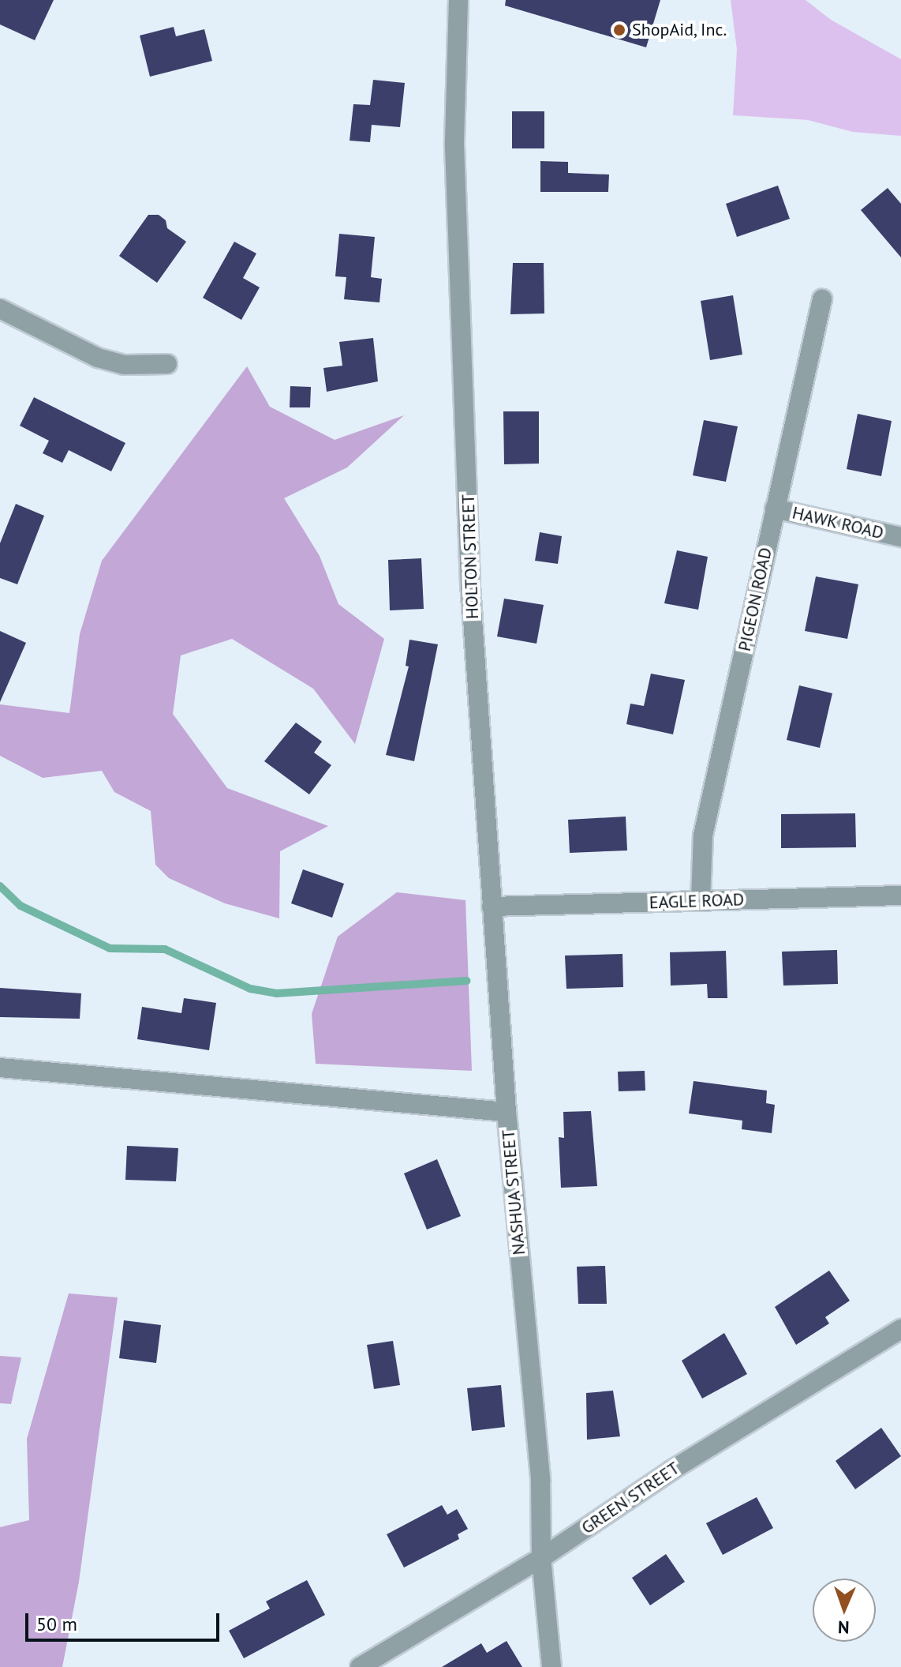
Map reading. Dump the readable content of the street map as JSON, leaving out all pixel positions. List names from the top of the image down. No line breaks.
{"streets":{"street":["HAWK ROAD","HOLTON STREET","PIGEON ROAD","EAGLE ROAD","NASHUA STREET","GREEN STREET"]},"crossings":[["HAWK ROAD","PIGEON ROAD"],["HOLTON STREET","EAGLE ROAD"],["HOLTON STREET","NASHUA STREET"],["PIGEON ROAD","EAGLE ROAD"],["NASHUA STREET","GREEN STREET"]],"places":["ShopAid, Inc."],"scale_bar":"50 m","north":"bottom"}
